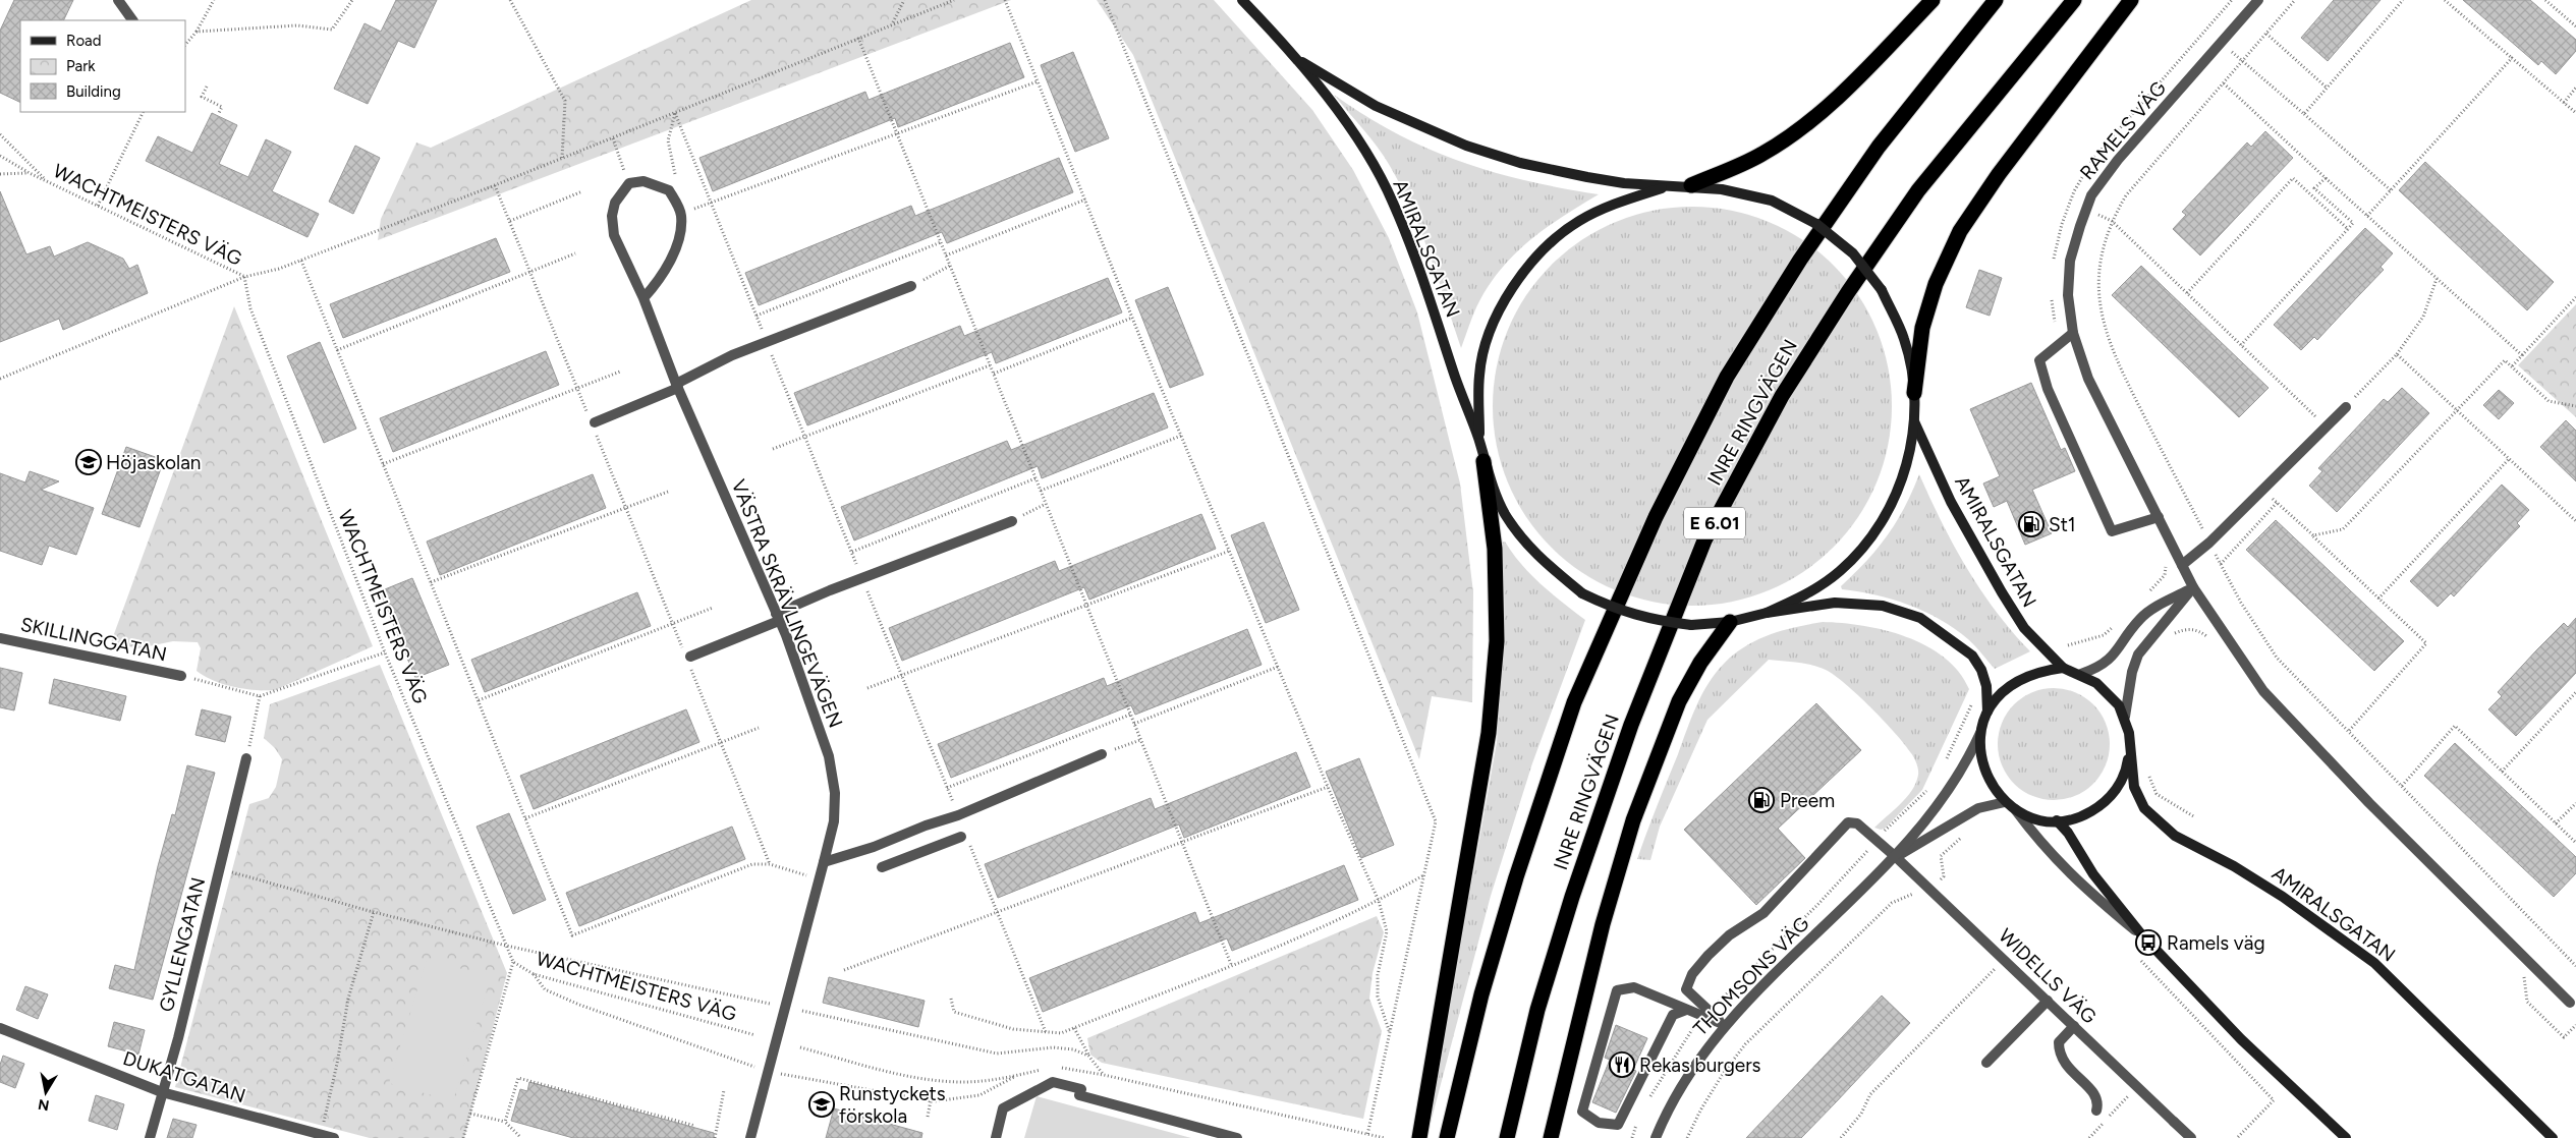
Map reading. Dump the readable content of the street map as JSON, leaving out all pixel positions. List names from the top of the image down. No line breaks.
{"streets":{"highway":["INRE RINGVÄGEN","E 6.01"],"main road":["AMIRALSGATAN"],"street":["RAMELS VÄG","VÄSTRA SKRÄVLINGEVÄGEN","SKILLINGGATAN","GYLLENGATAN","THOMSONS VÄG","WIDELLS VÄG","DUKATGATAN"],"path":["WACHTMEISTERS VÄG"]},"crossings":[["AMIRALSGATAN","THOMSONS VÄG"],["GYLLENGATAN","DUKATGATAN"],["THOMSONS VÄG","WIDELLS VÄG"]],"places":{"school or university":["Höjaskolan","Runstyckets förskola"],"fuel station":["St1","Preem"],"bus stop":["Ramels väg"],"restaurant":["Rekas burgers"]},"legend":["Road","Park","Building"],"north":"bottom"}
